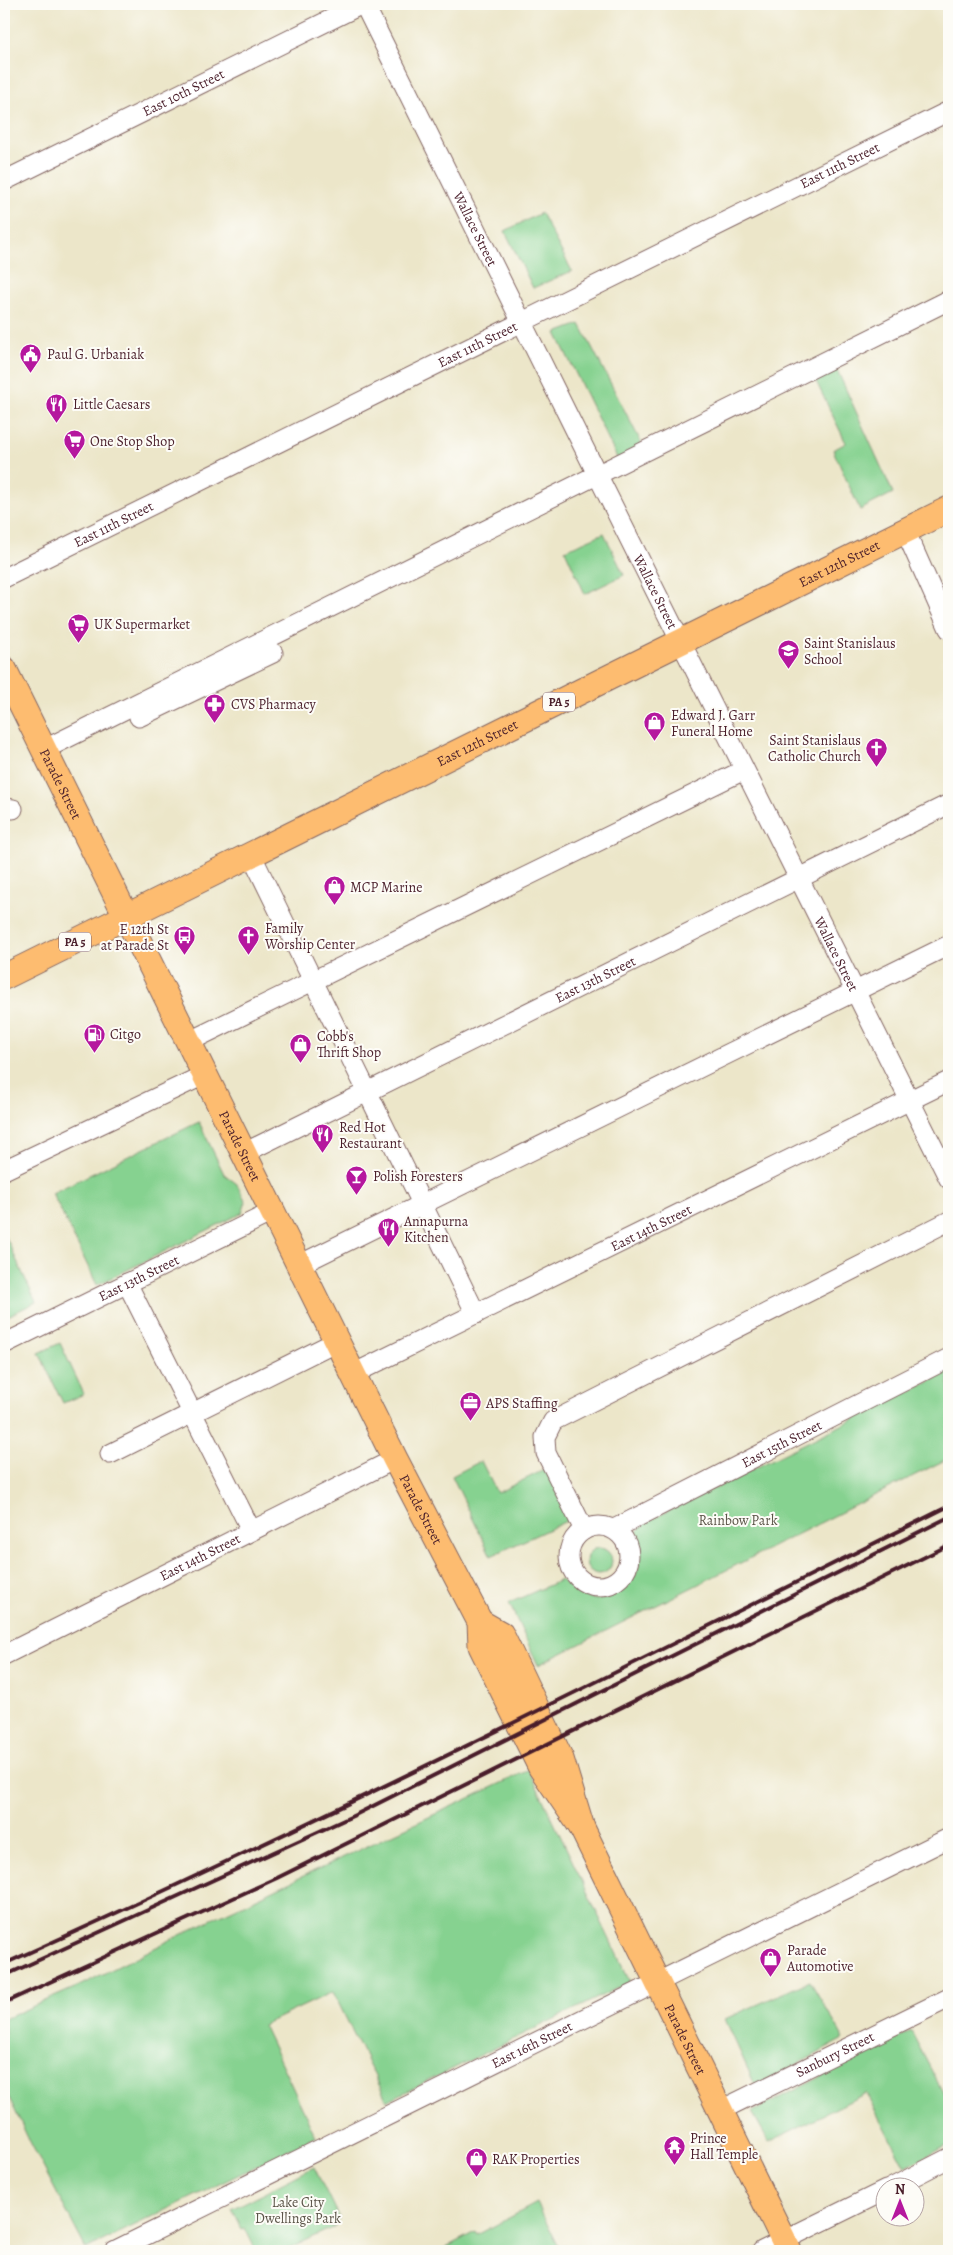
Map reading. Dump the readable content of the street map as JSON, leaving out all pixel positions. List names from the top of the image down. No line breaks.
{"streets":{"main road":["East 12th Street","PA 5","Parade Street"],"street":["East 10th Street","East 11th Street","Wallace Street","East 13th Street","East 14th Street","East 15th Street","East 16th Street","Sanbury Street"]},"crossings":[["East 10th Street","Wallace Street"],["East 11th Street","Wallace Street"],["Wallace Street","East 12th Street"],["Wallace Street","East 13th Street"],["Wallace Street","East 14th Street"],["East 12th Street","Parade Street"],["Parade Street","East 13th Street"],["Parade Street","East 14th Street"],["Parade Street","East 16th Street"],["Parade Street","Sanbury Street"]],"parks":["Rainbow Park","Lake City Dwellings Park"],"places":{"public building":["Paul G. Urbaniak"],"restaurant":["Little Caesars","Red Hot Restaurant","Annapurna Kitchen"],"supermarket":["One Stop Shop","UK Supermarket"],"school or university":["Saint Stanislaus School"],"pharmacy":["CVS Pharmacy"],"shop":["Edward J. Garr Funeral Home","MCP Marine","Cobb's Thrift Shop","Parade Automotive","RAK Properties"],"church":["Saint Stanislaus Catholic Church","Family Worship Center"],"bus stop":["E 12th St at Parade St"],"fuel station":["Citgo"],"bar":["Polish Foresters"],"office":["APS Staffing"],"temple":["Prince Hall Temple"]},"north":"top"}
